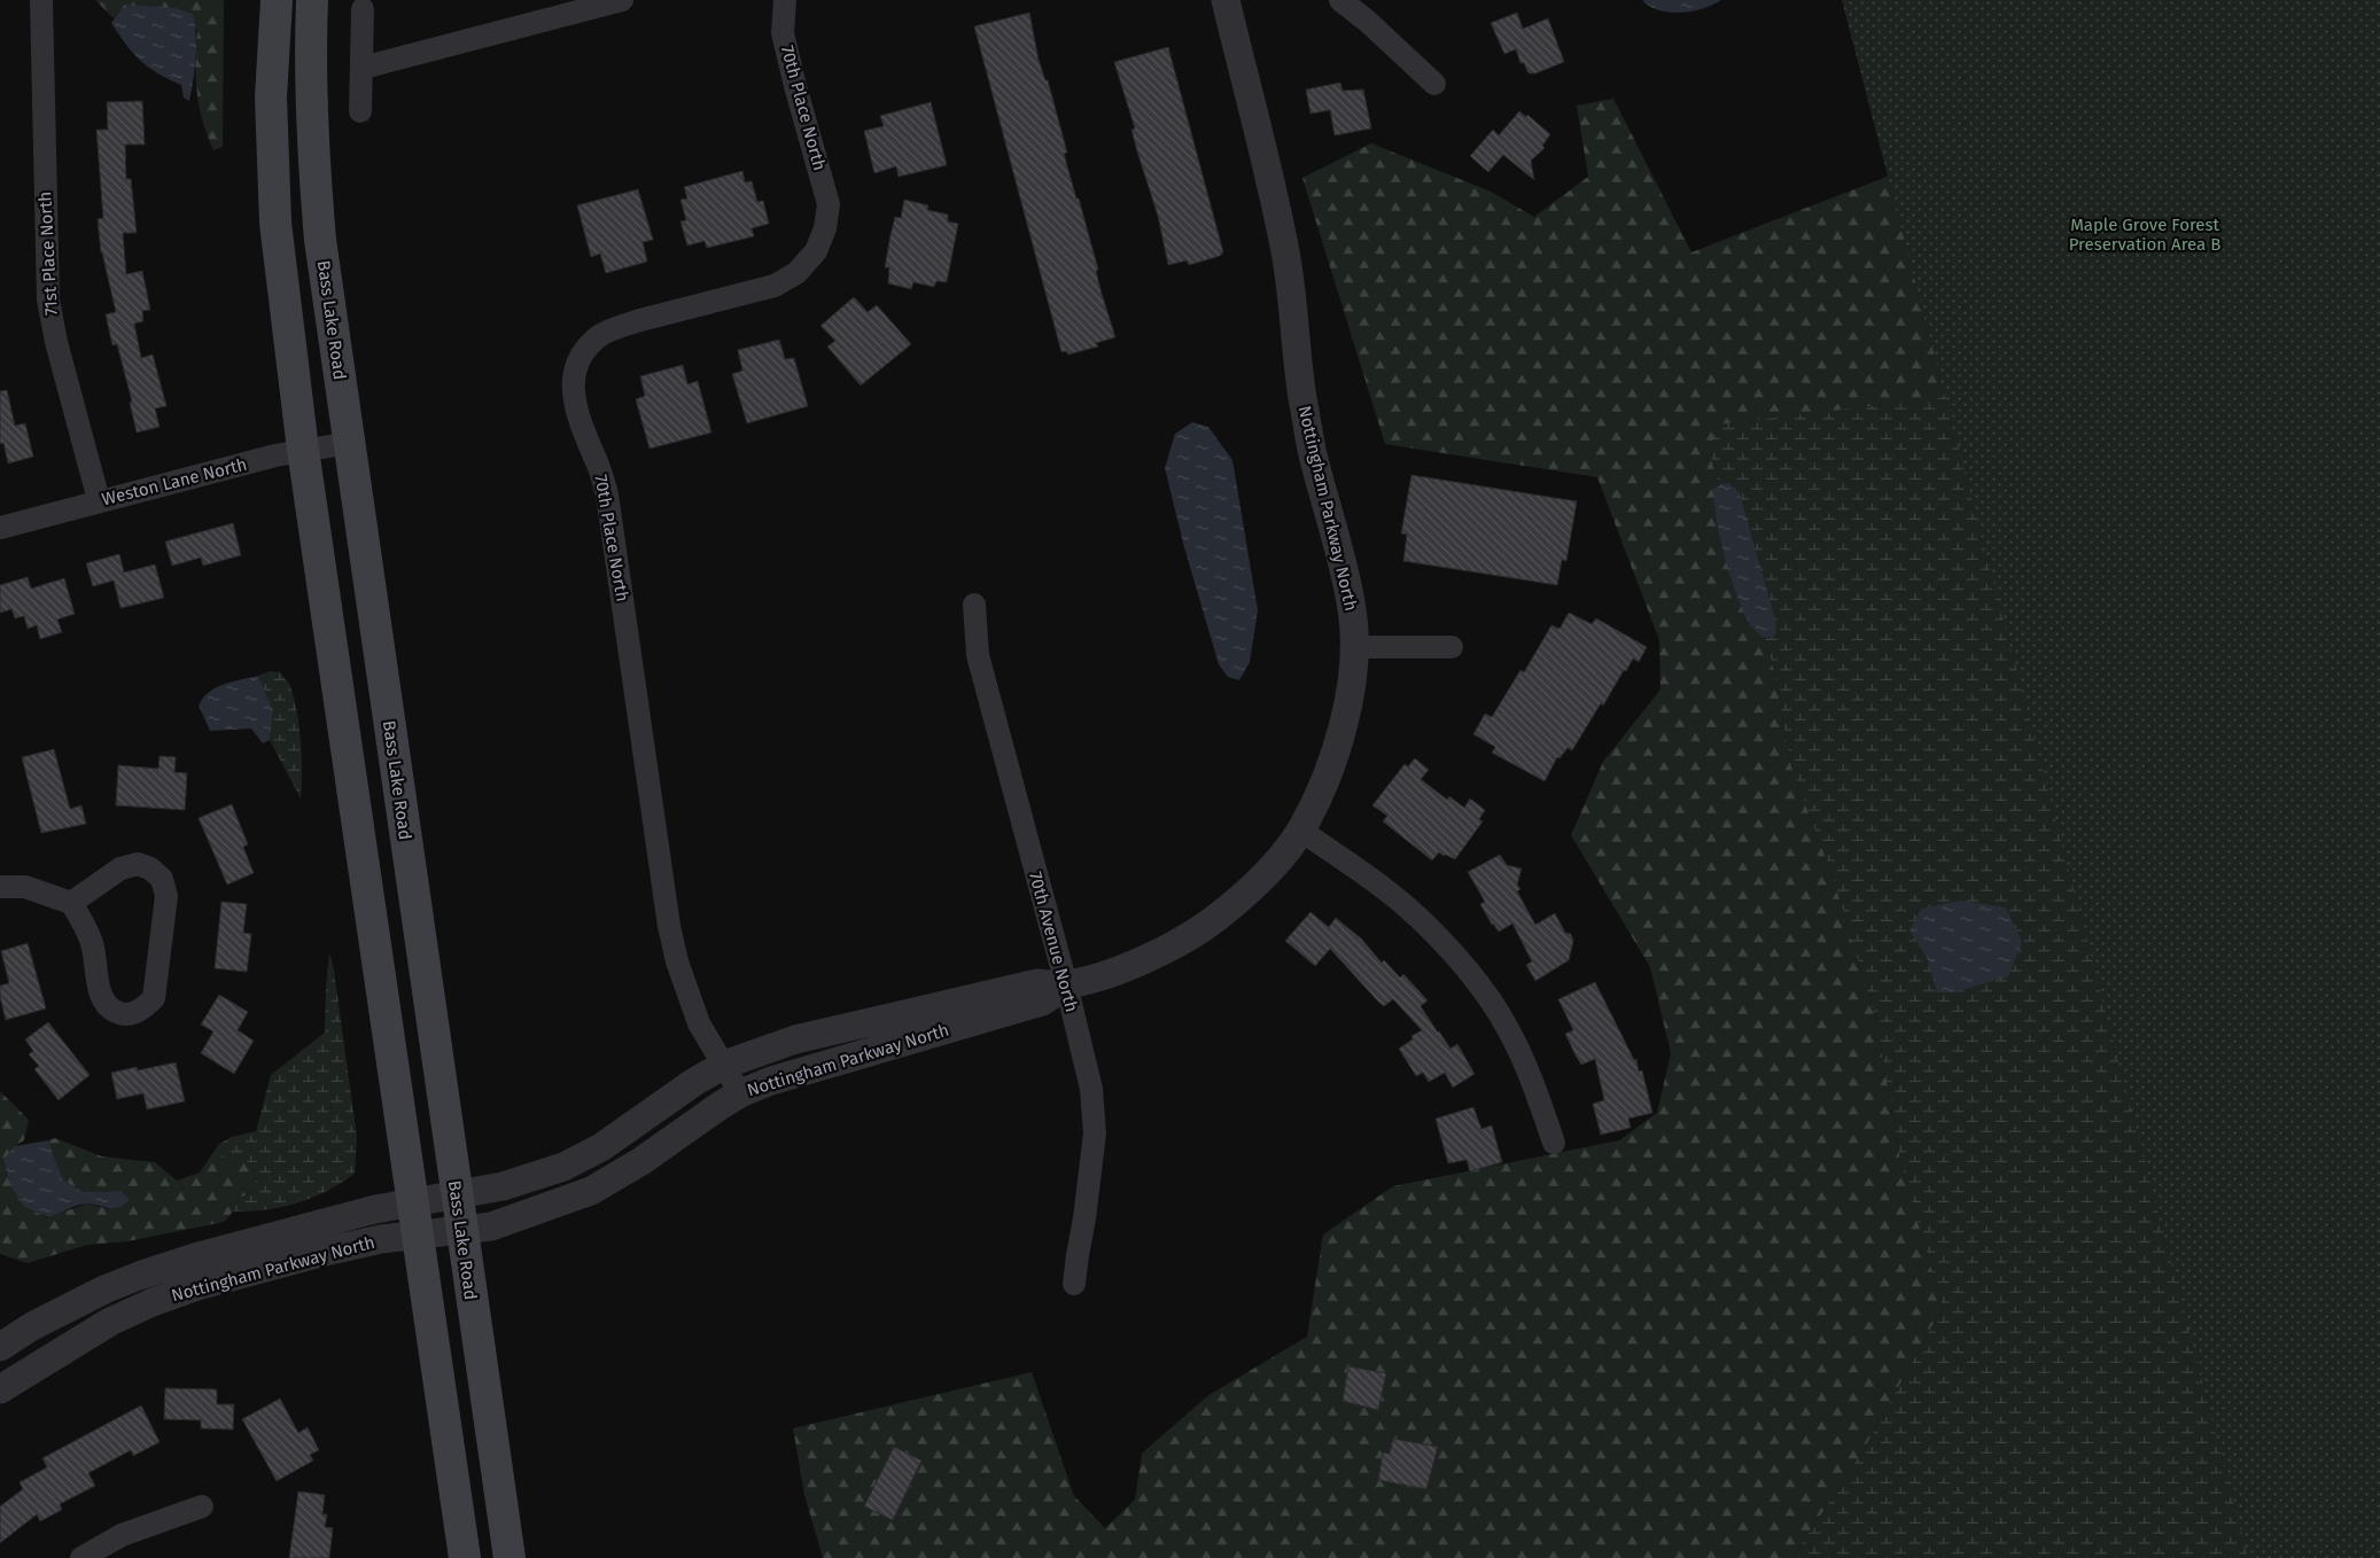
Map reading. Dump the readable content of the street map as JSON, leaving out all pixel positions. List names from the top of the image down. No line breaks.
{"streets":{"main road":["Bass Lake Road"],"street":["70th Place North","71st Place North","Weston Lane North","Nottingham Parkway North","70th Avenue North"]},"crossings":[["70th Place North","Nottingham Parkway North"],["71st Place North","Weston Lane North"],["Bass Lake Road","Weston Lane North"],["Bass Lake Road","Nottingham Parkway North"],["Nottingham Parkway North","70th Avenue North"]],"parks":["Maple Grove Forest Preservation Area B"]}
